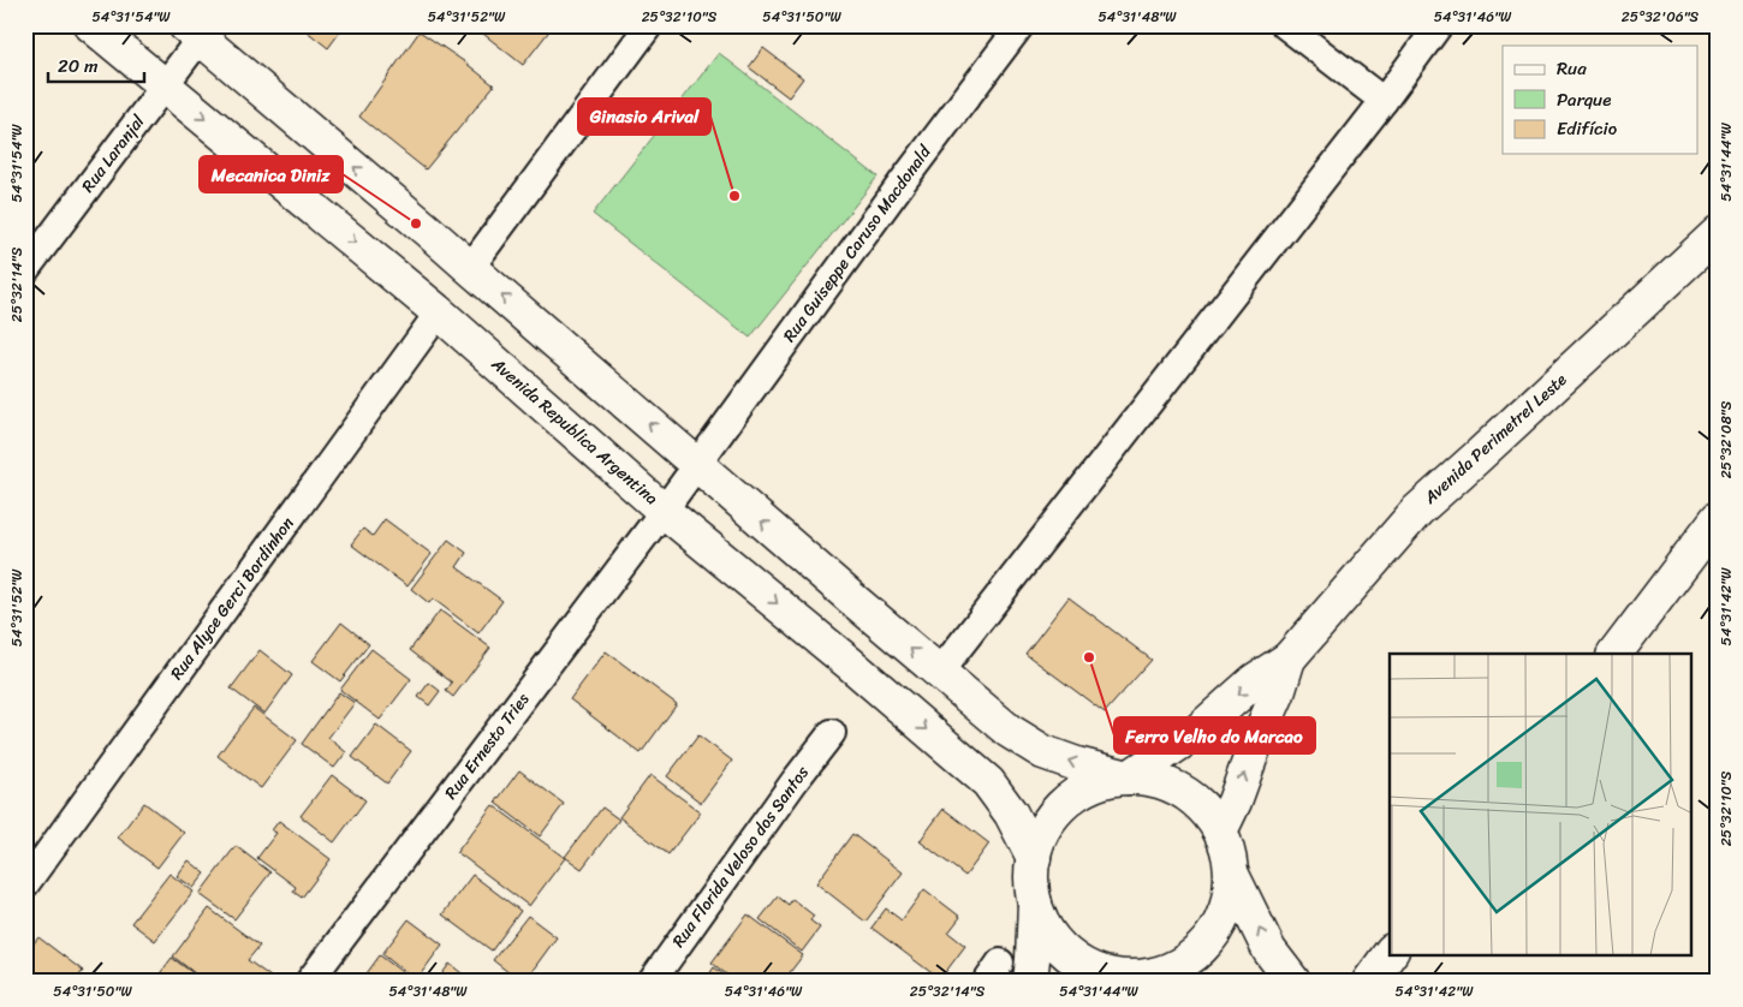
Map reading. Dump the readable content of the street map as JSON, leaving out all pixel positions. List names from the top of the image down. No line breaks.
{"streets":{"main road":["Avenida Republica Argentina","Avenida Perimetrel Leste"],"street":["Rua Laranjal","Rua Guiseppe Caruso Macdonald","Rua Alyce Gerci Bordinhon","Rua Ernesto Tries","Rua Florida Veloso dos Santos"]},"crossings":[["Rua Laranjal","Avenida Republica Argentina"],["Rua Guiseppe Caruso Macdonald","Avenida Republica Argentina"],["Rua Guiseppe Caruso Macdonald","Rua Ernesto Tries"],["Avenida Republica Argentina","Avenida Perimetrel Leste"],["Avenida Republica Argentina","Rua Alyce Gerci Bordinhon"],["Avenida Republica Argentina","Rua Ernesto Tries"]],"places":["Ginasio Arival","Mecanica Diniz","Ferro Velho do Marcao"],"legend":["Rua","Parque","Edifício"],"scale_bar":"20 m","coordinates":["54°31'54\"W","54°31'52\"W","25°32'10\"S","54°31'50\"W","54°31'48\"W","54°31'46\"W","25°32'06\"S","54°31'44\"W","25°32'14\"S","25°32'08\"S","54°31'42\"W"]}
